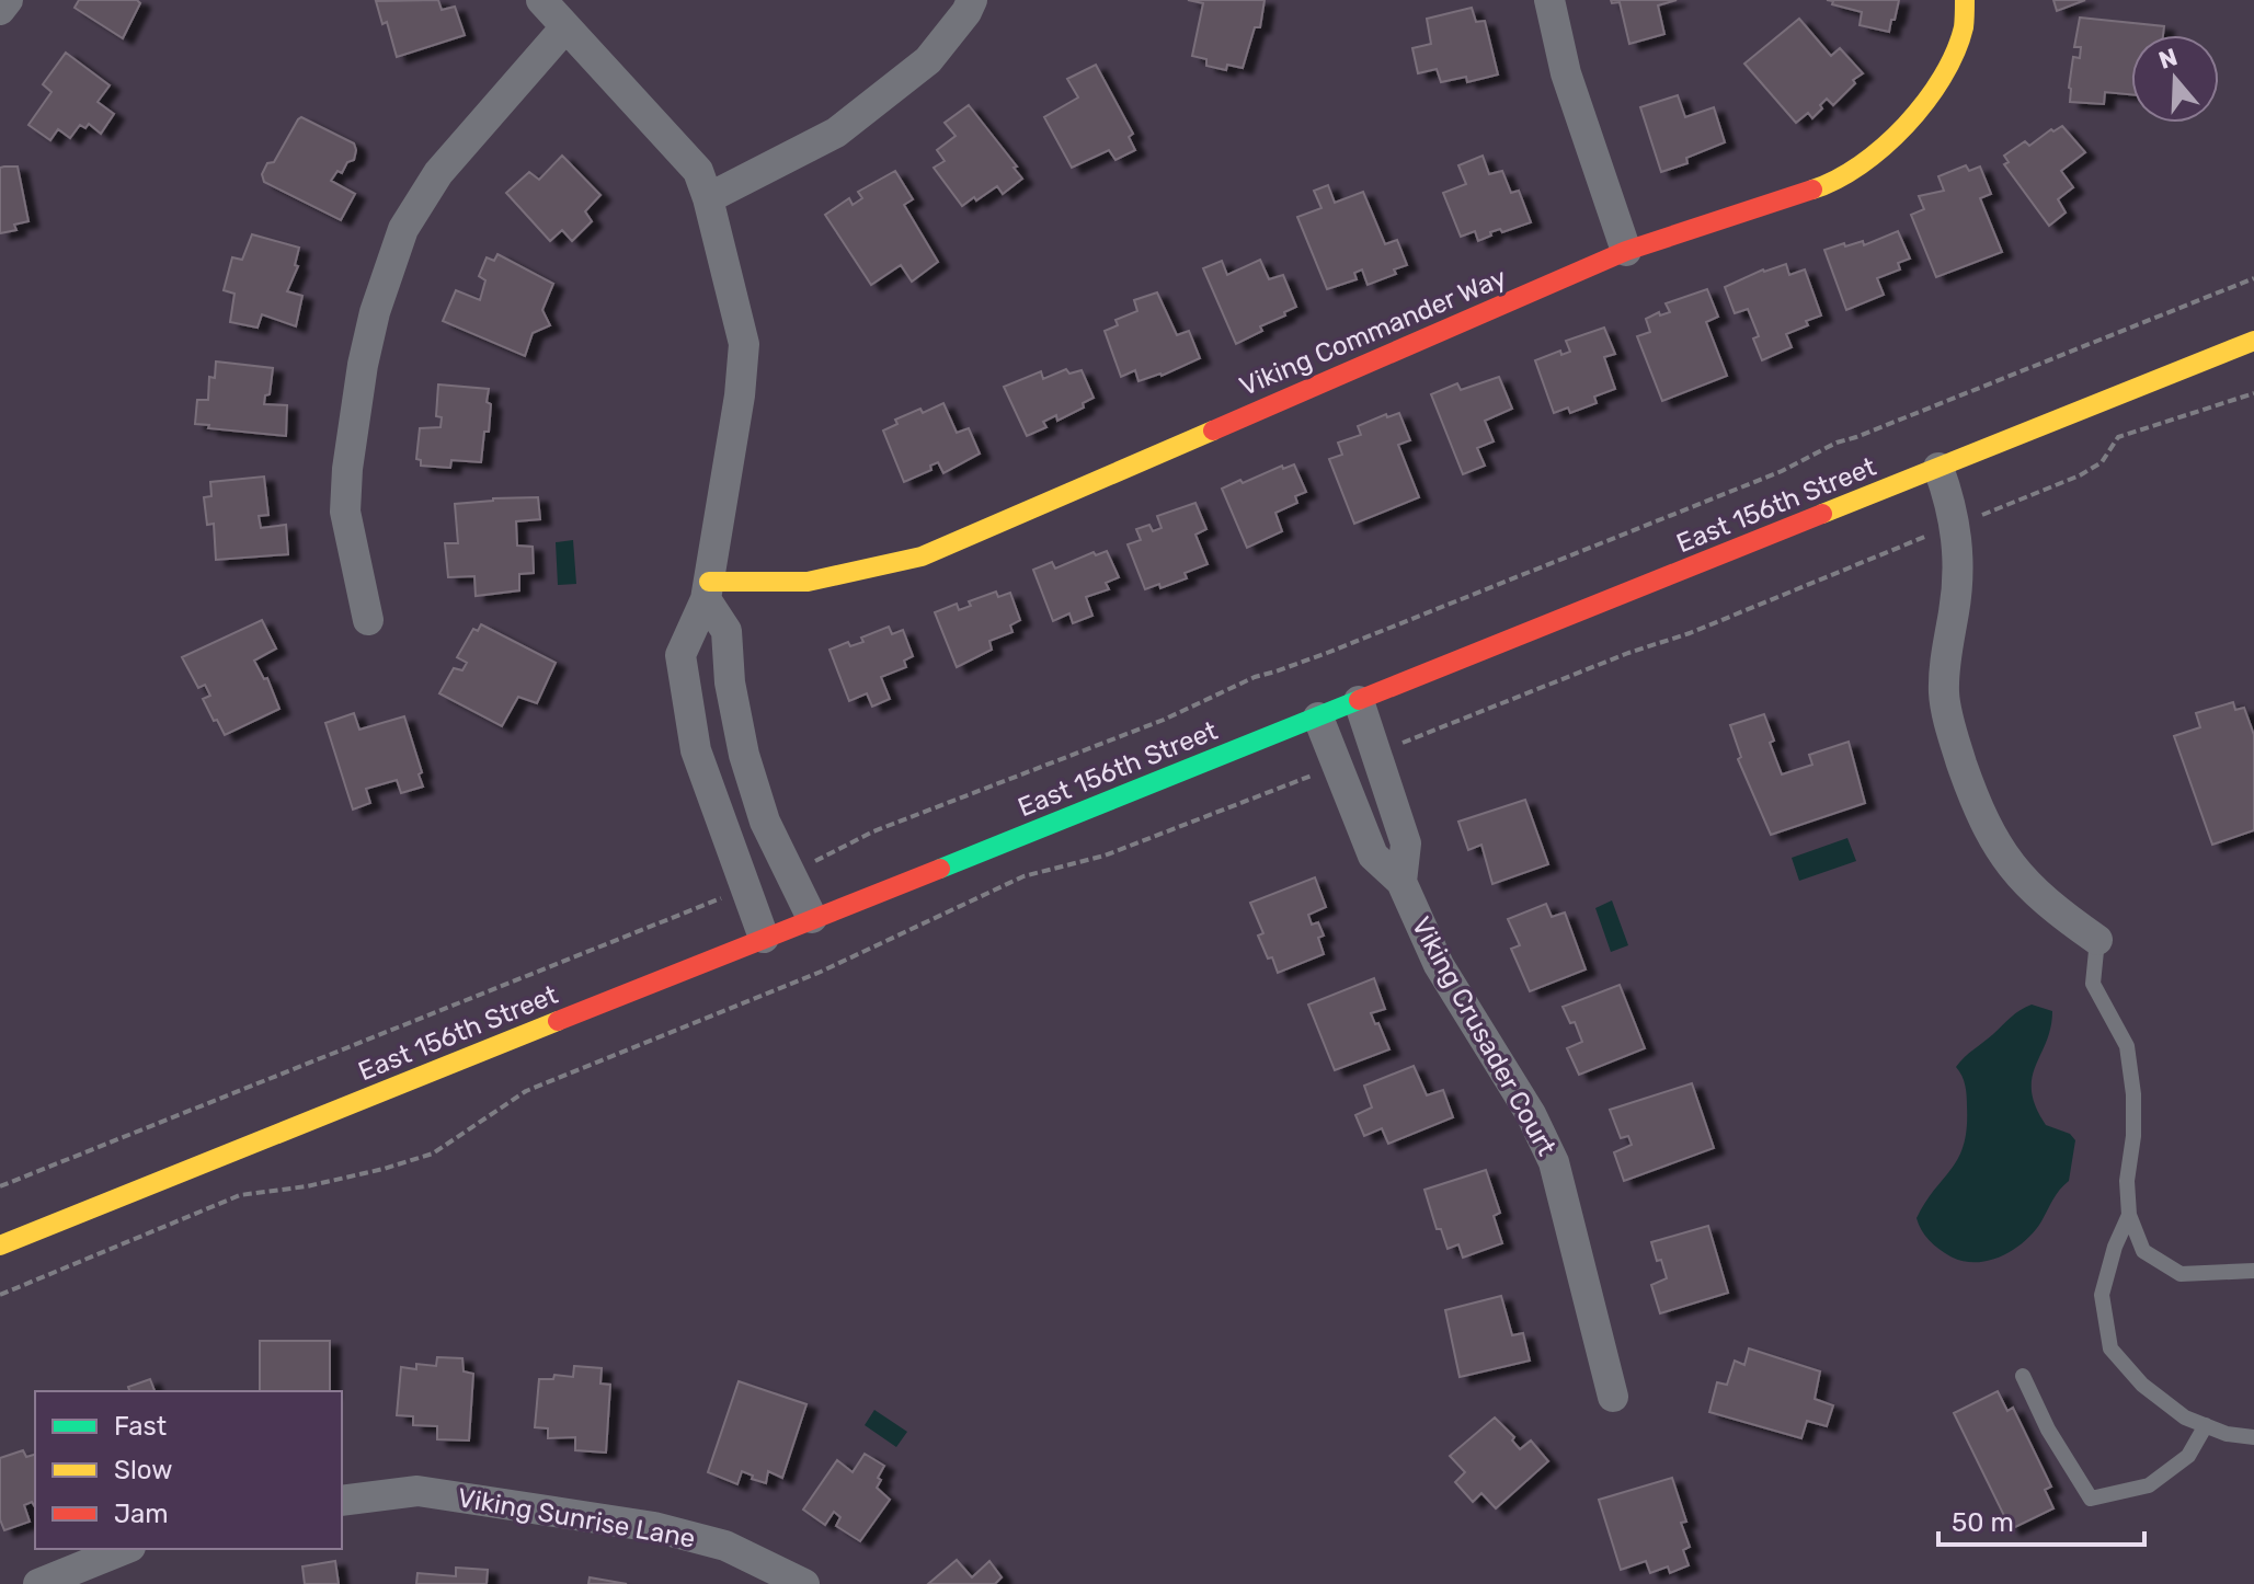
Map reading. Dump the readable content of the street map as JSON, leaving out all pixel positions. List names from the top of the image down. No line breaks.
{"streets":{"street":["Viking Commander Way","East 156th Street","Viking Crusader Court","Viking Sunrise Lane"]},"crossings":[["East 156th Street","Viking Crusader Court"]],"legend":["Fast","Slow","Jam"],"scale_bar":"50 m","north":"top"}
